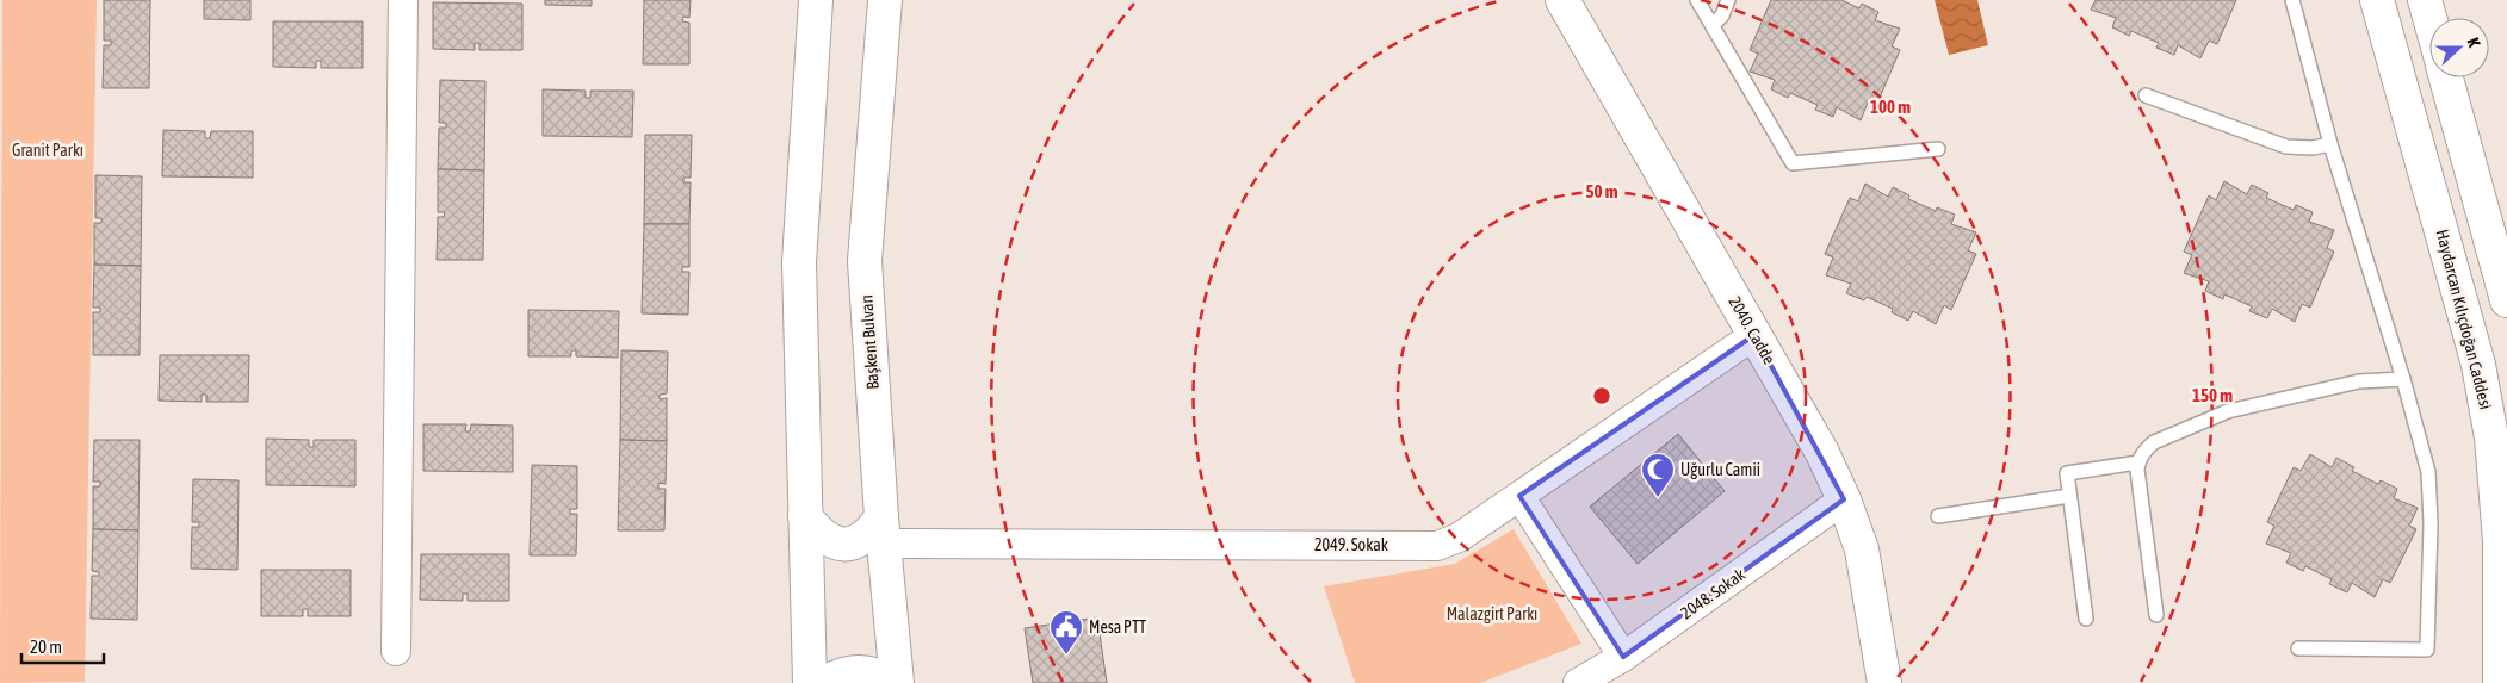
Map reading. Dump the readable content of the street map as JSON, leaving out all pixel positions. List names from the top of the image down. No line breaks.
{"streets":{"main road":["Haydarcan Kılıçdoğan Caddesi","2040. Cadde","Başkent Bulvarı"],"street":["2049. Sokak","2048. Sokak"]},"crossings":[["2040. Cadde","2049. Sokak"],["2040. Cadde","2048. Sokak"],["Başkent Bulvarı","2049. Sokak"]],"parks":["Granit Parkı","Malazgirt Parkı"],"places":{"mosque":["Uğurlu Camii"],"public building":["Mesa PTT"]},"scale_bar":"20 m","north":"right","rings":["100 m","50 m","150 m"]}
